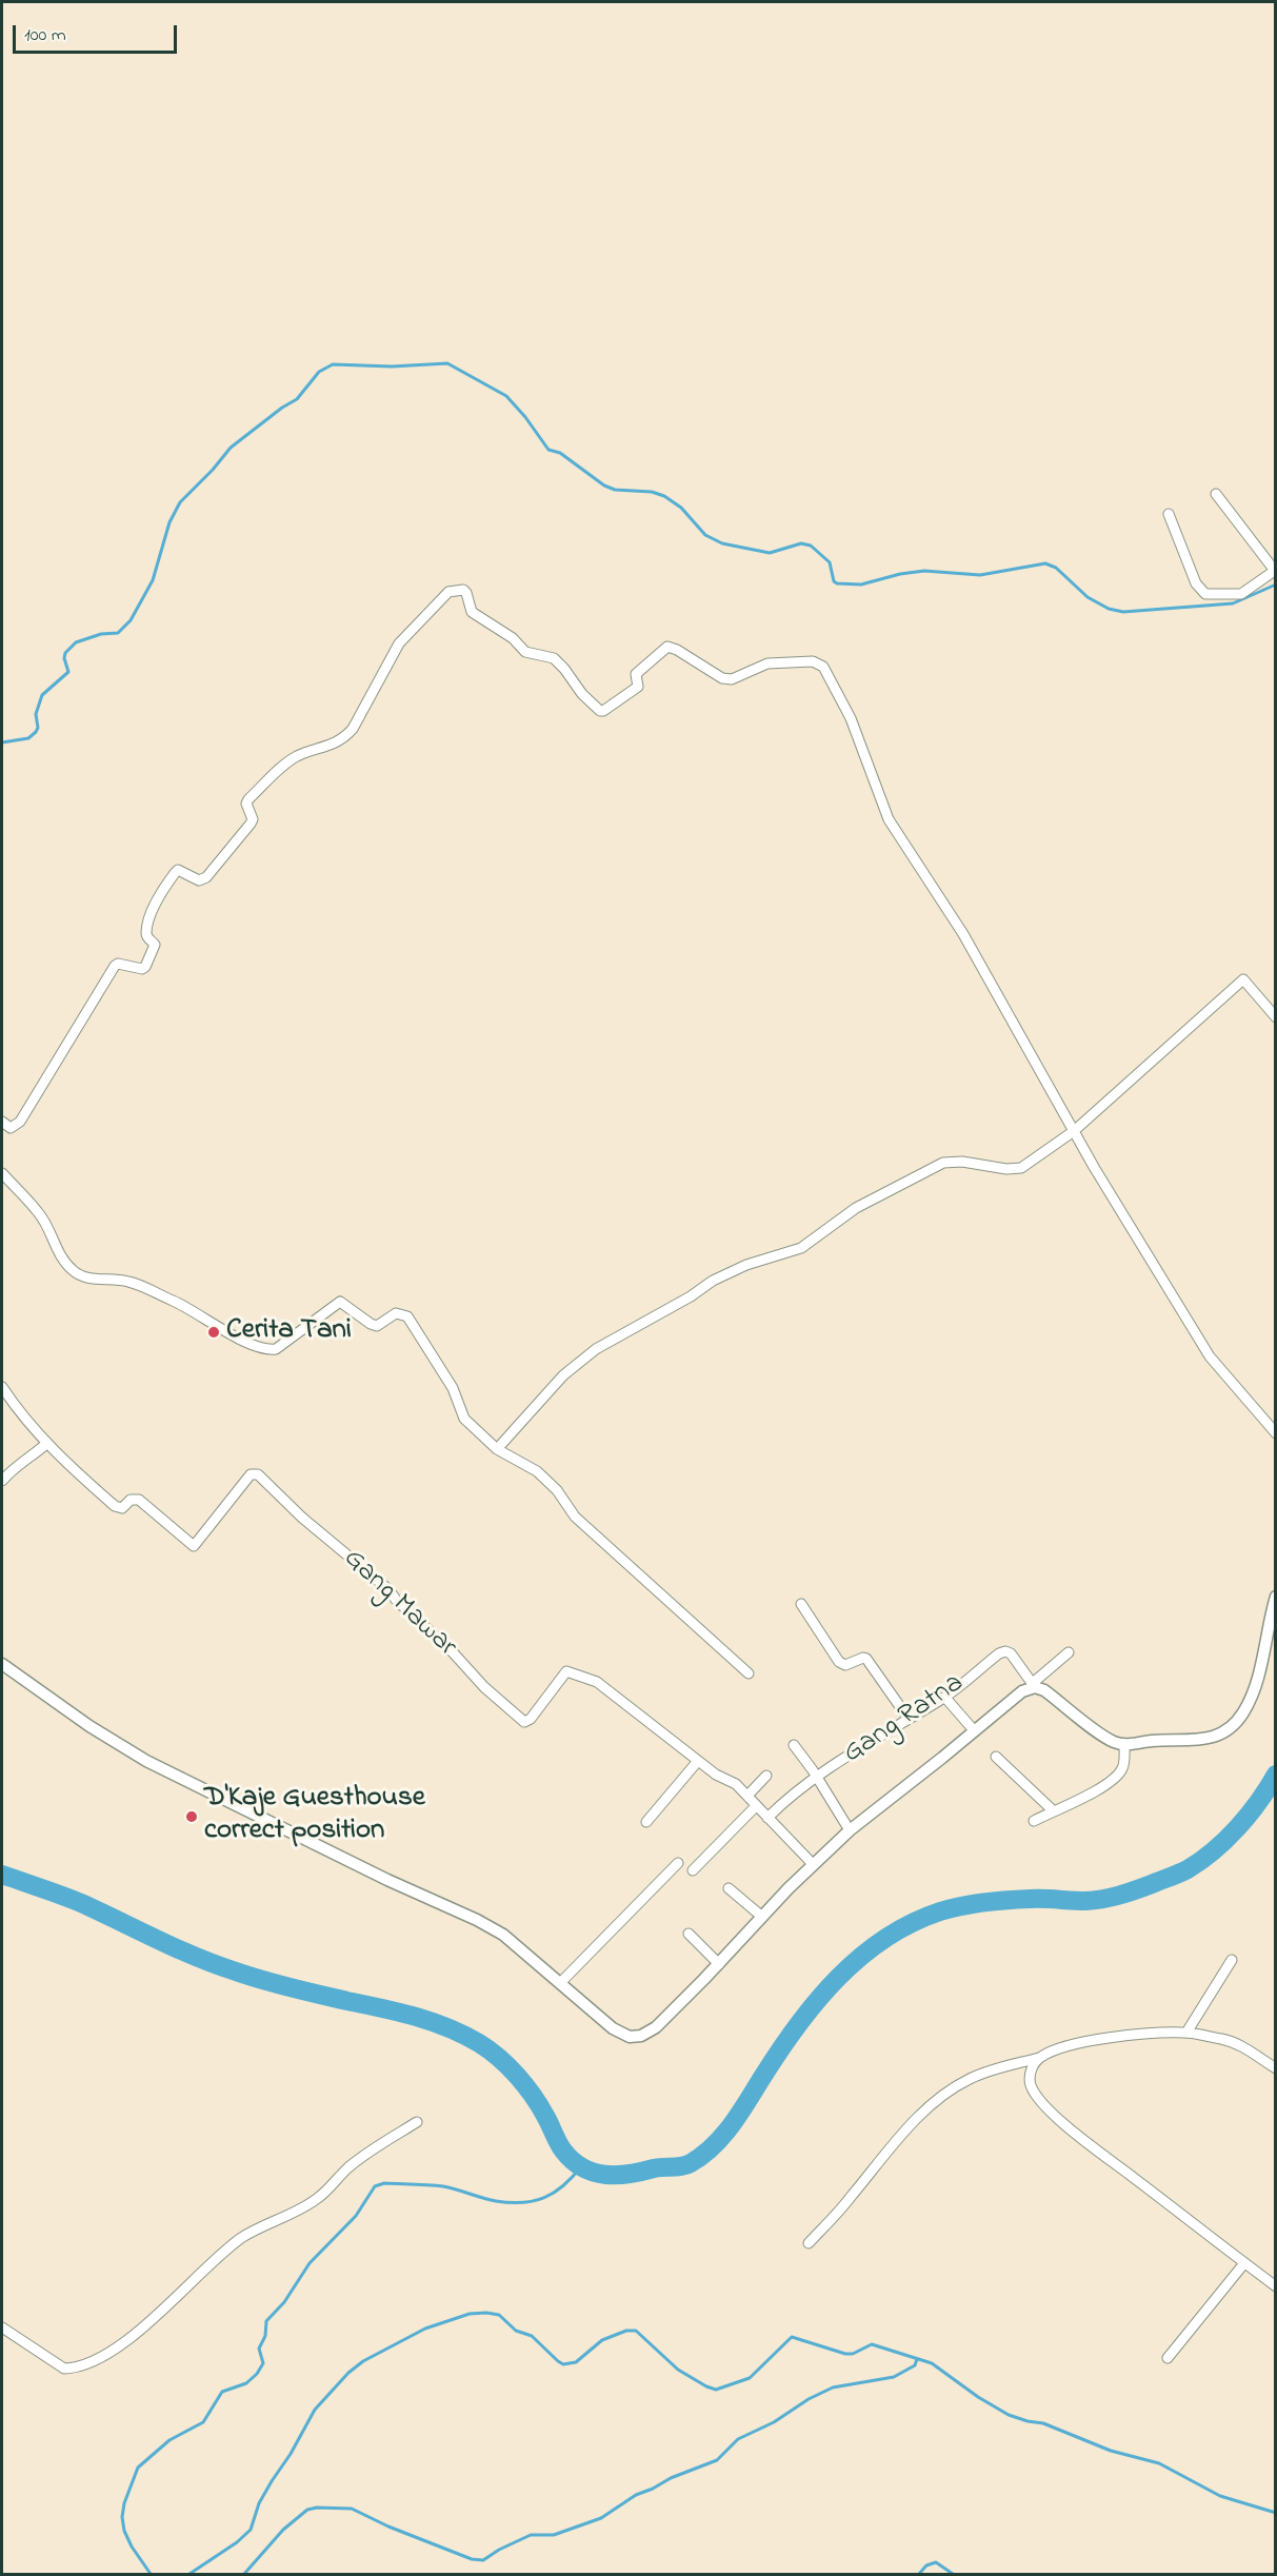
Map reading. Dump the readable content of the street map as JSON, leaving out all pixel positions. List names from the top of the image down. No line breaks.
{"streets":{"street":["Gang Mawar","Gang Ratna"]},"crossings":[["Gang Mawar","Gang Ratna"]],"places":["Cerita Tani","D'Kaje Guesthouse correct position"],"scale_bar":"100 m"}
